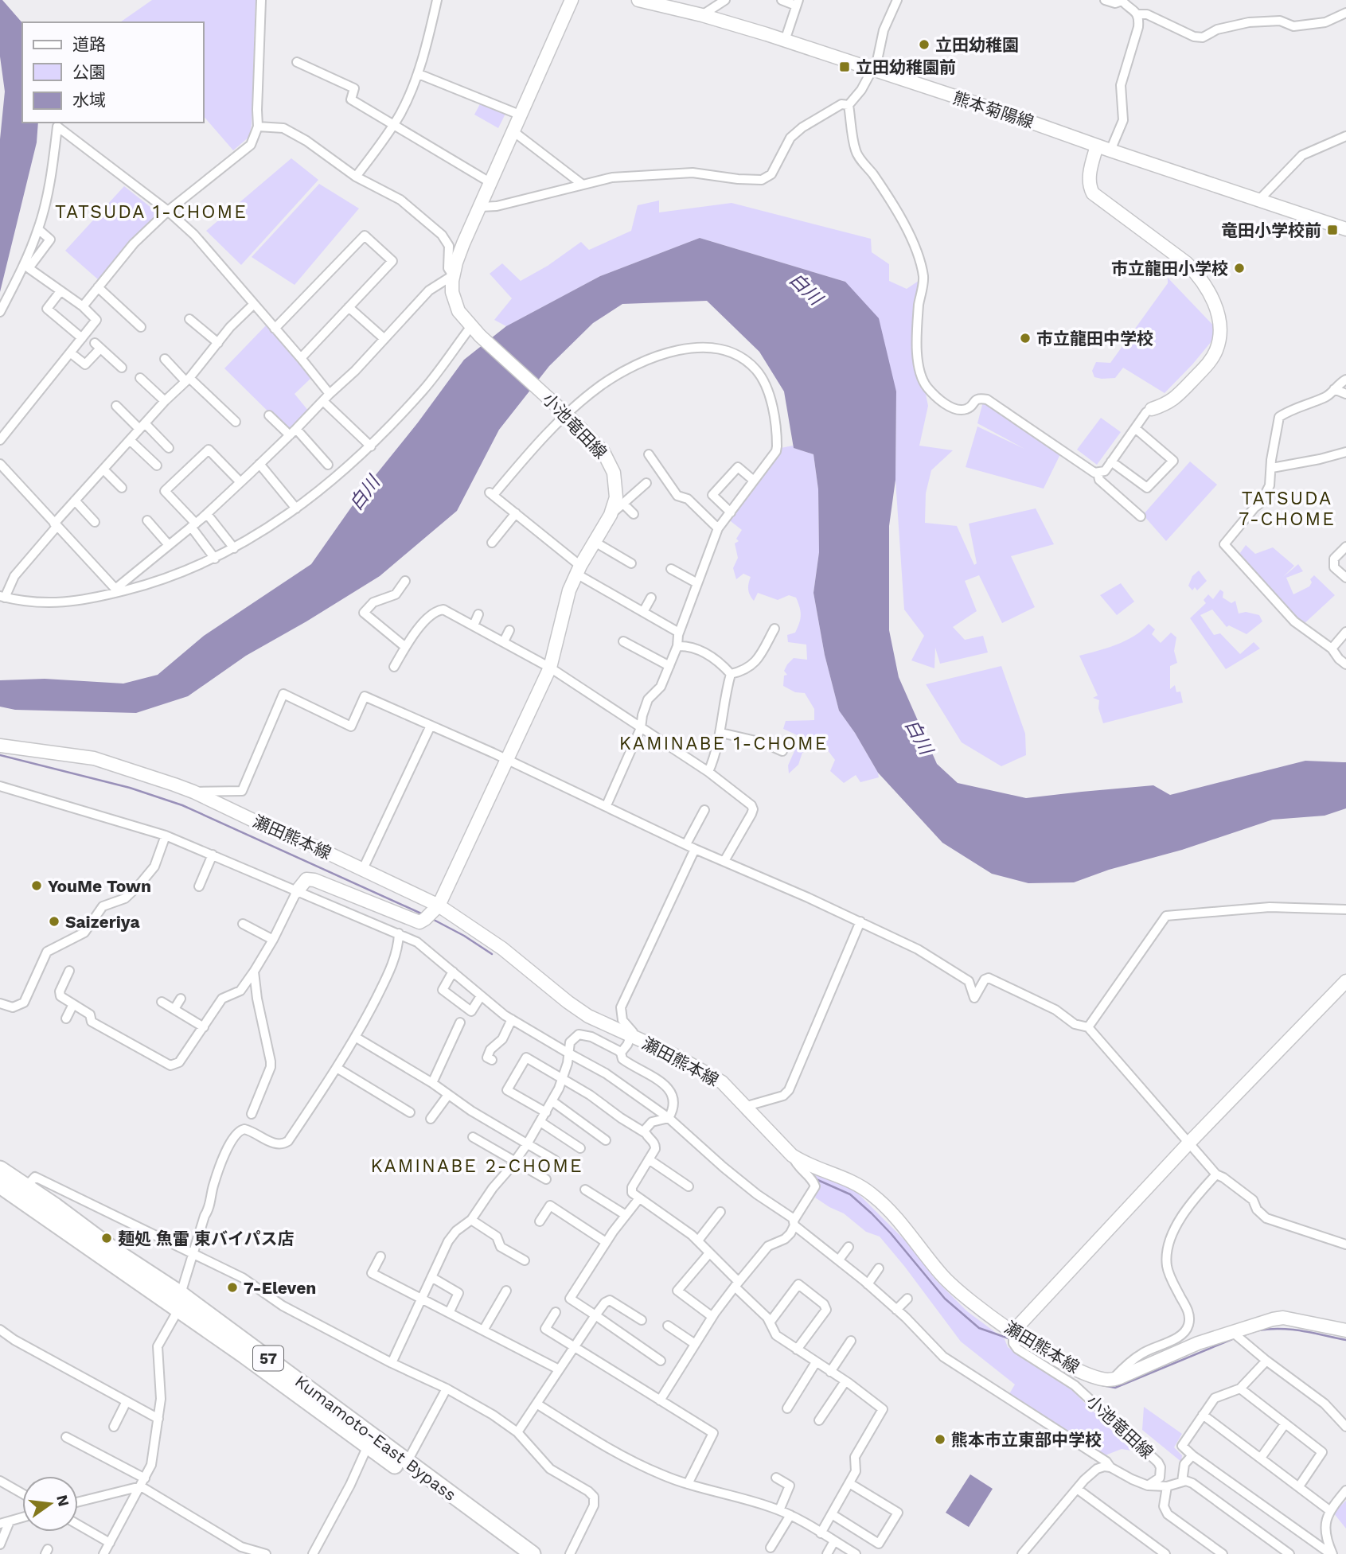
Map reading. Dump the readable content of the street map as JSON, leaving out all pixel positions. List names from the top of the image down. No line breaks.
{"streets":{"highway":["57","Kumamoto-East Bypass"],"main road":["熊本菊陽線","小池竜田線","瀬田熊本線"]},"crossings":[["小池竜田線","瀬田熊本線"]],"districts":["TATSUDA 1-CHOME","TATSUDA 7-CHOME","KAMINABE 1-CHOME","KAMINABE 2-CHOME"],"water":["白川"],"places":{"other":["立田幼稚園","市立龍田小学校","市立龍田中学校","YouMe Town","Saizeriya","麺処 魚雷 東バイパス店","7-Eleven","熊本市立東部中学校"],"transit":["立田幼稚園前","竜田小学校前"]},"legend":["道路","公園","水域"],"north":"right"}
